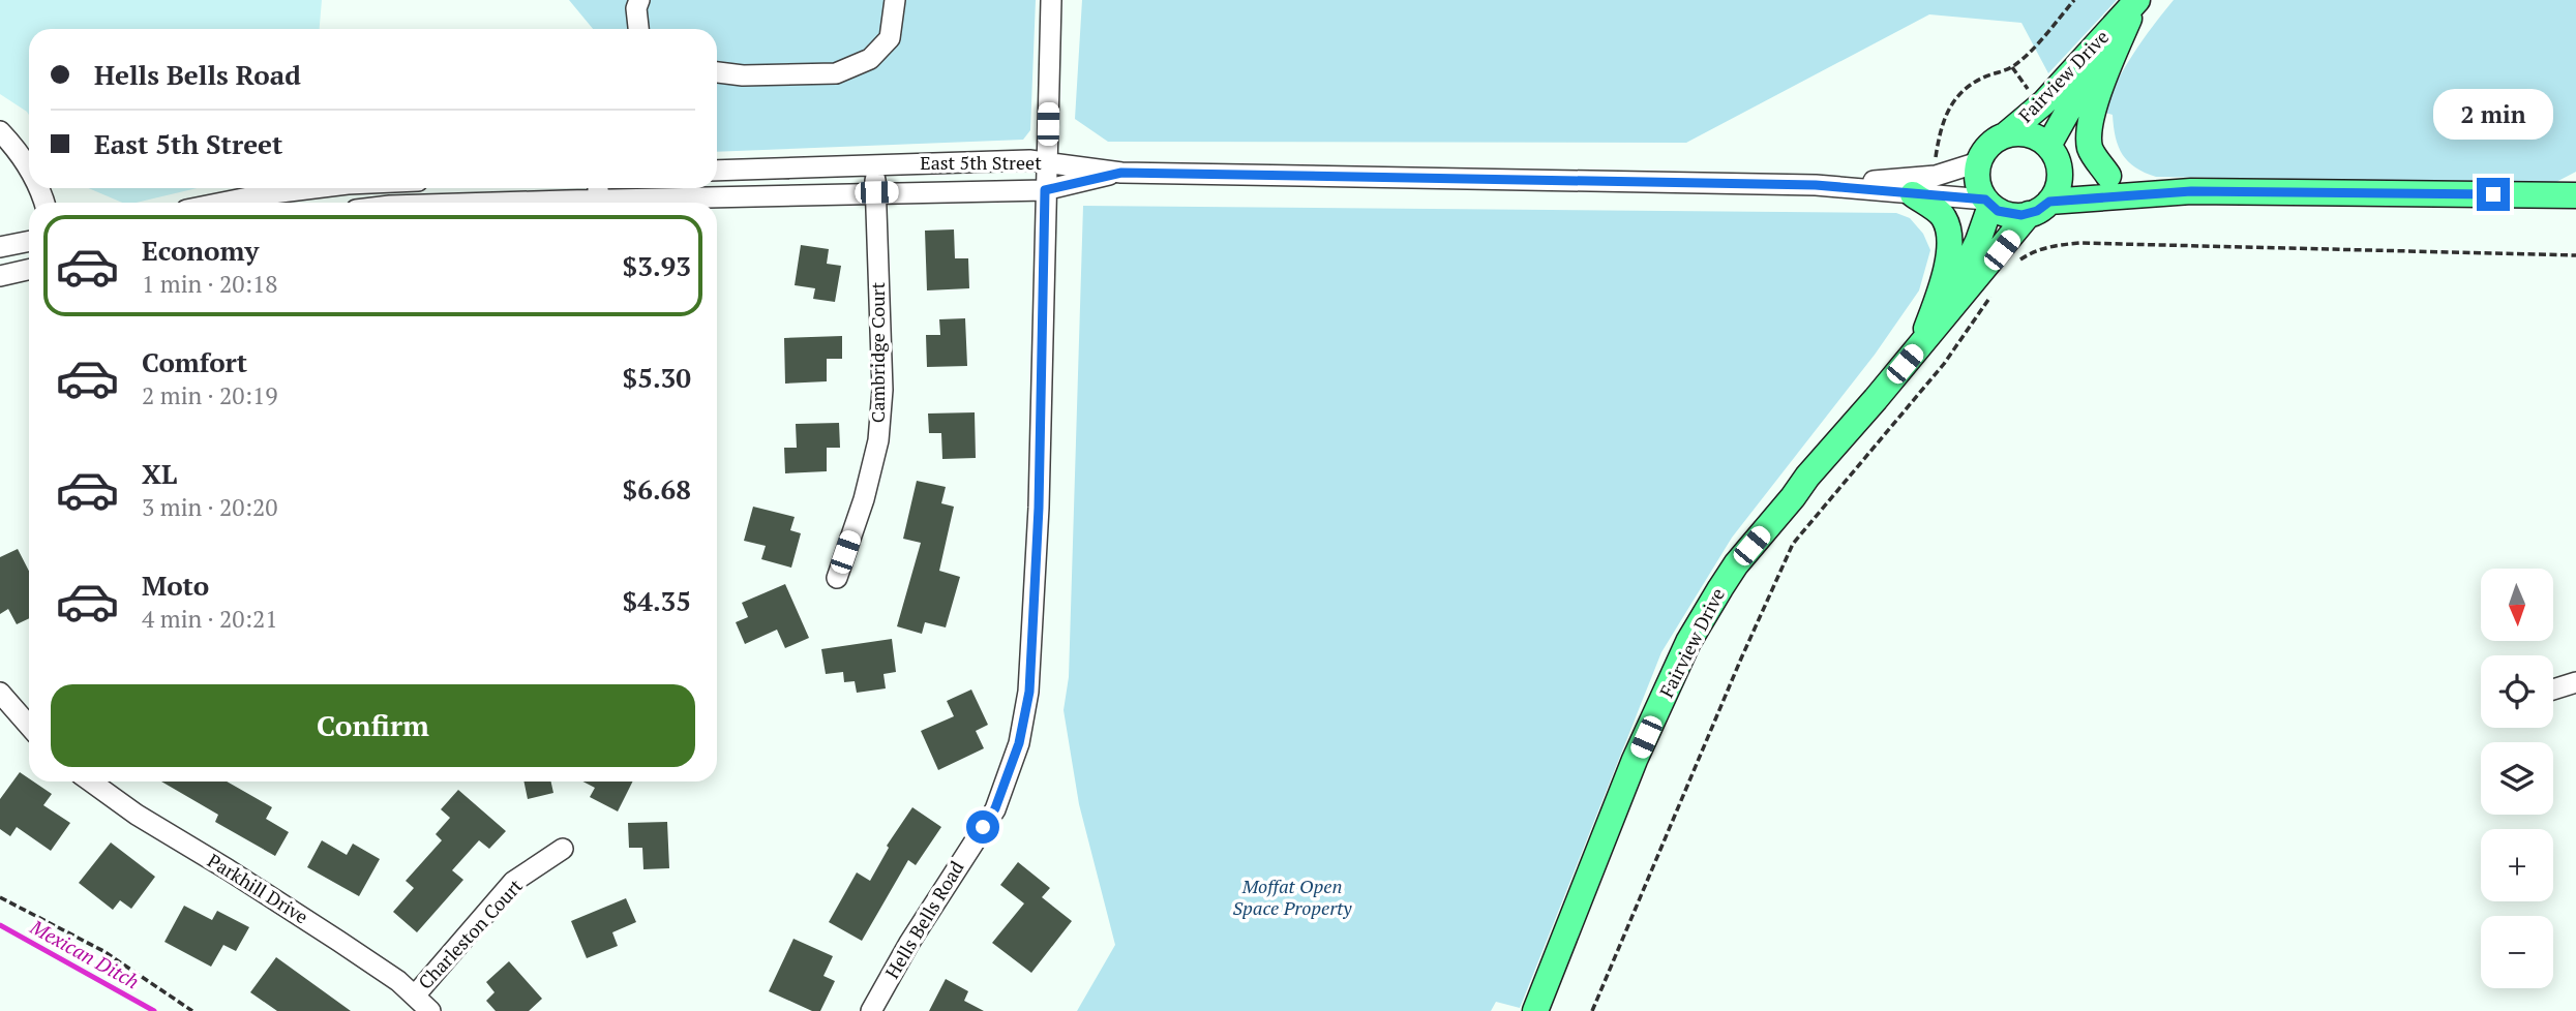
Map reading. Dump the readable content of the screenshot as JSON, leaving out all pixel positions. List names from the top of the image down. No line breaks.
{"streets":{"main road":["Fairview Drive"],"street":["East 5th Street","Cambridge Court","Parkhill Drive","Hells Bells Road","Charleston Court"]},"crossings":[["Fairview Drive","East 5th Street"],["East 5th Street","Cambridge Court"],["East 5th Street","Hells Bells Road"],["Parkhill Drive","Charleston Court"]],"water":["Mexican Ditch"],"parks":["Moffat Open Space Property"],"north":"bottom","page":{"banner":["Hells Bells Road","East 5th Street"],"bubble":"2 min","list":[{"name":"Economy","note":"1 min · 20:18","value":"$3.93"},{"name":"Comfort","note":"2 min · 20:19","value":"$5.30"},{"name":"XL","note":"3 min · 20:20","value":"$6.68"},{"name":"Moto","note":"4 min · 20:21","value":"$4.35"}],"map_buttons":["+","−"],"buttons":"Confirm"}}
